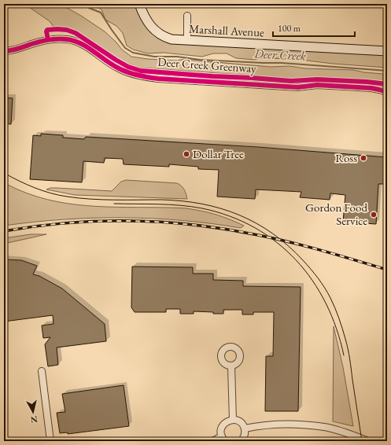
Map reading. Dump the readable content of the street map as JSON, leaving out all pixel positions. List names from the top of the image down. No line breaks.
{"streets":{"street":["Marshall Avenue"],"cycle path":["Deer Creek Greenway"]},"water":["Deer Creek"],"places":["Dollar Tree","Ross","Gordon Food Service"],"scale_bar":"100 m","north":"bottom"}
